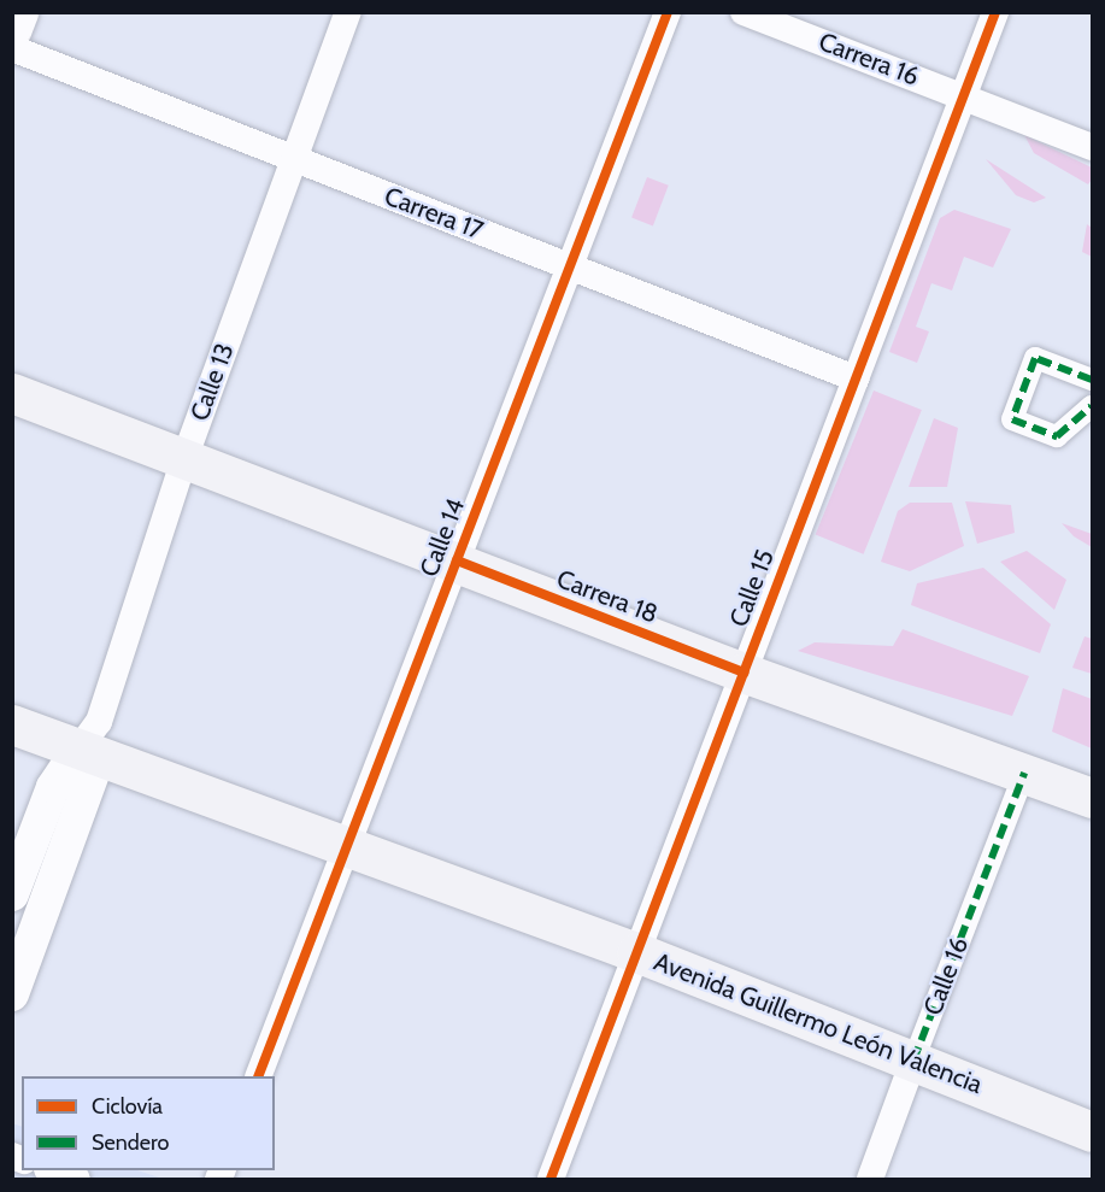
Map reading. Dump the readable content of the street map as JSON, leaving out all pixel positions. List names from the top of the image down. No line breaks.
{"streets":{"main road":["Carrera 18","Avenida Guillermo León Valencia"],"street":["Carrera 16","Carrera 17","Calle 13","Calle 14","Calle 15","Calle 16"]},"crossings":[["Carrera 16","Calle 15"],["Carrera 17","Calle 13"],["Carrera 17","Calle 14"],["Carrera 17","Calle 15"],["Calle 13","Carrera 18"],["Calle 13","Avenida Guillermo León Valencia"],["Calle 14","Carrera 18"],["Calle 14","Avenida Guillermo León Valencia"],["Calle 15","Carrera 18"],["Calle 15","Avenida Guillermo León Valencia"],["Carrera 18","Calle 16"],["Calle 16","Avenida Guillermo León Valencia"]],"legend":["Ciclovía","Sendero"]}
